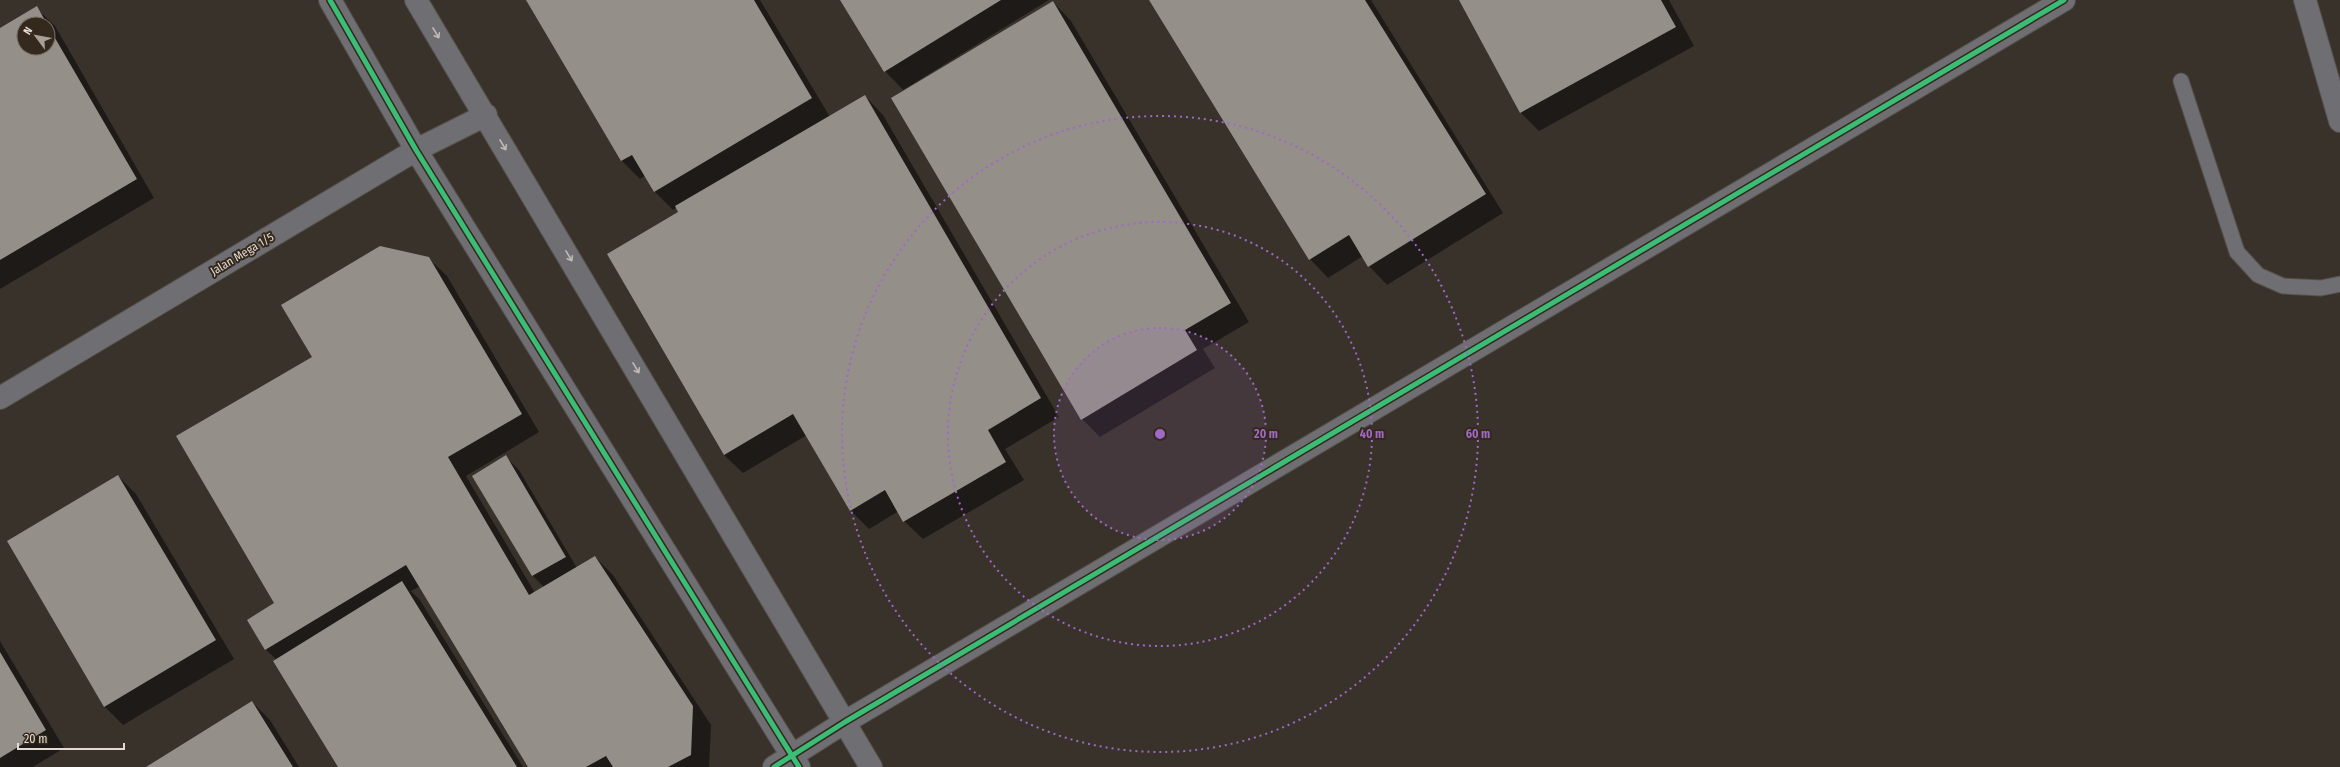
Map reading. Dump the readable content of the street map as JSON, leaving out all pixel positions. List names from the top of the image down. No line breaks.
{"streets":{"street":["Jalan Mega 1/5"]},"scale_bar":"20 m","north":"top left","rings":["20 m","40 m","60 m"]}
